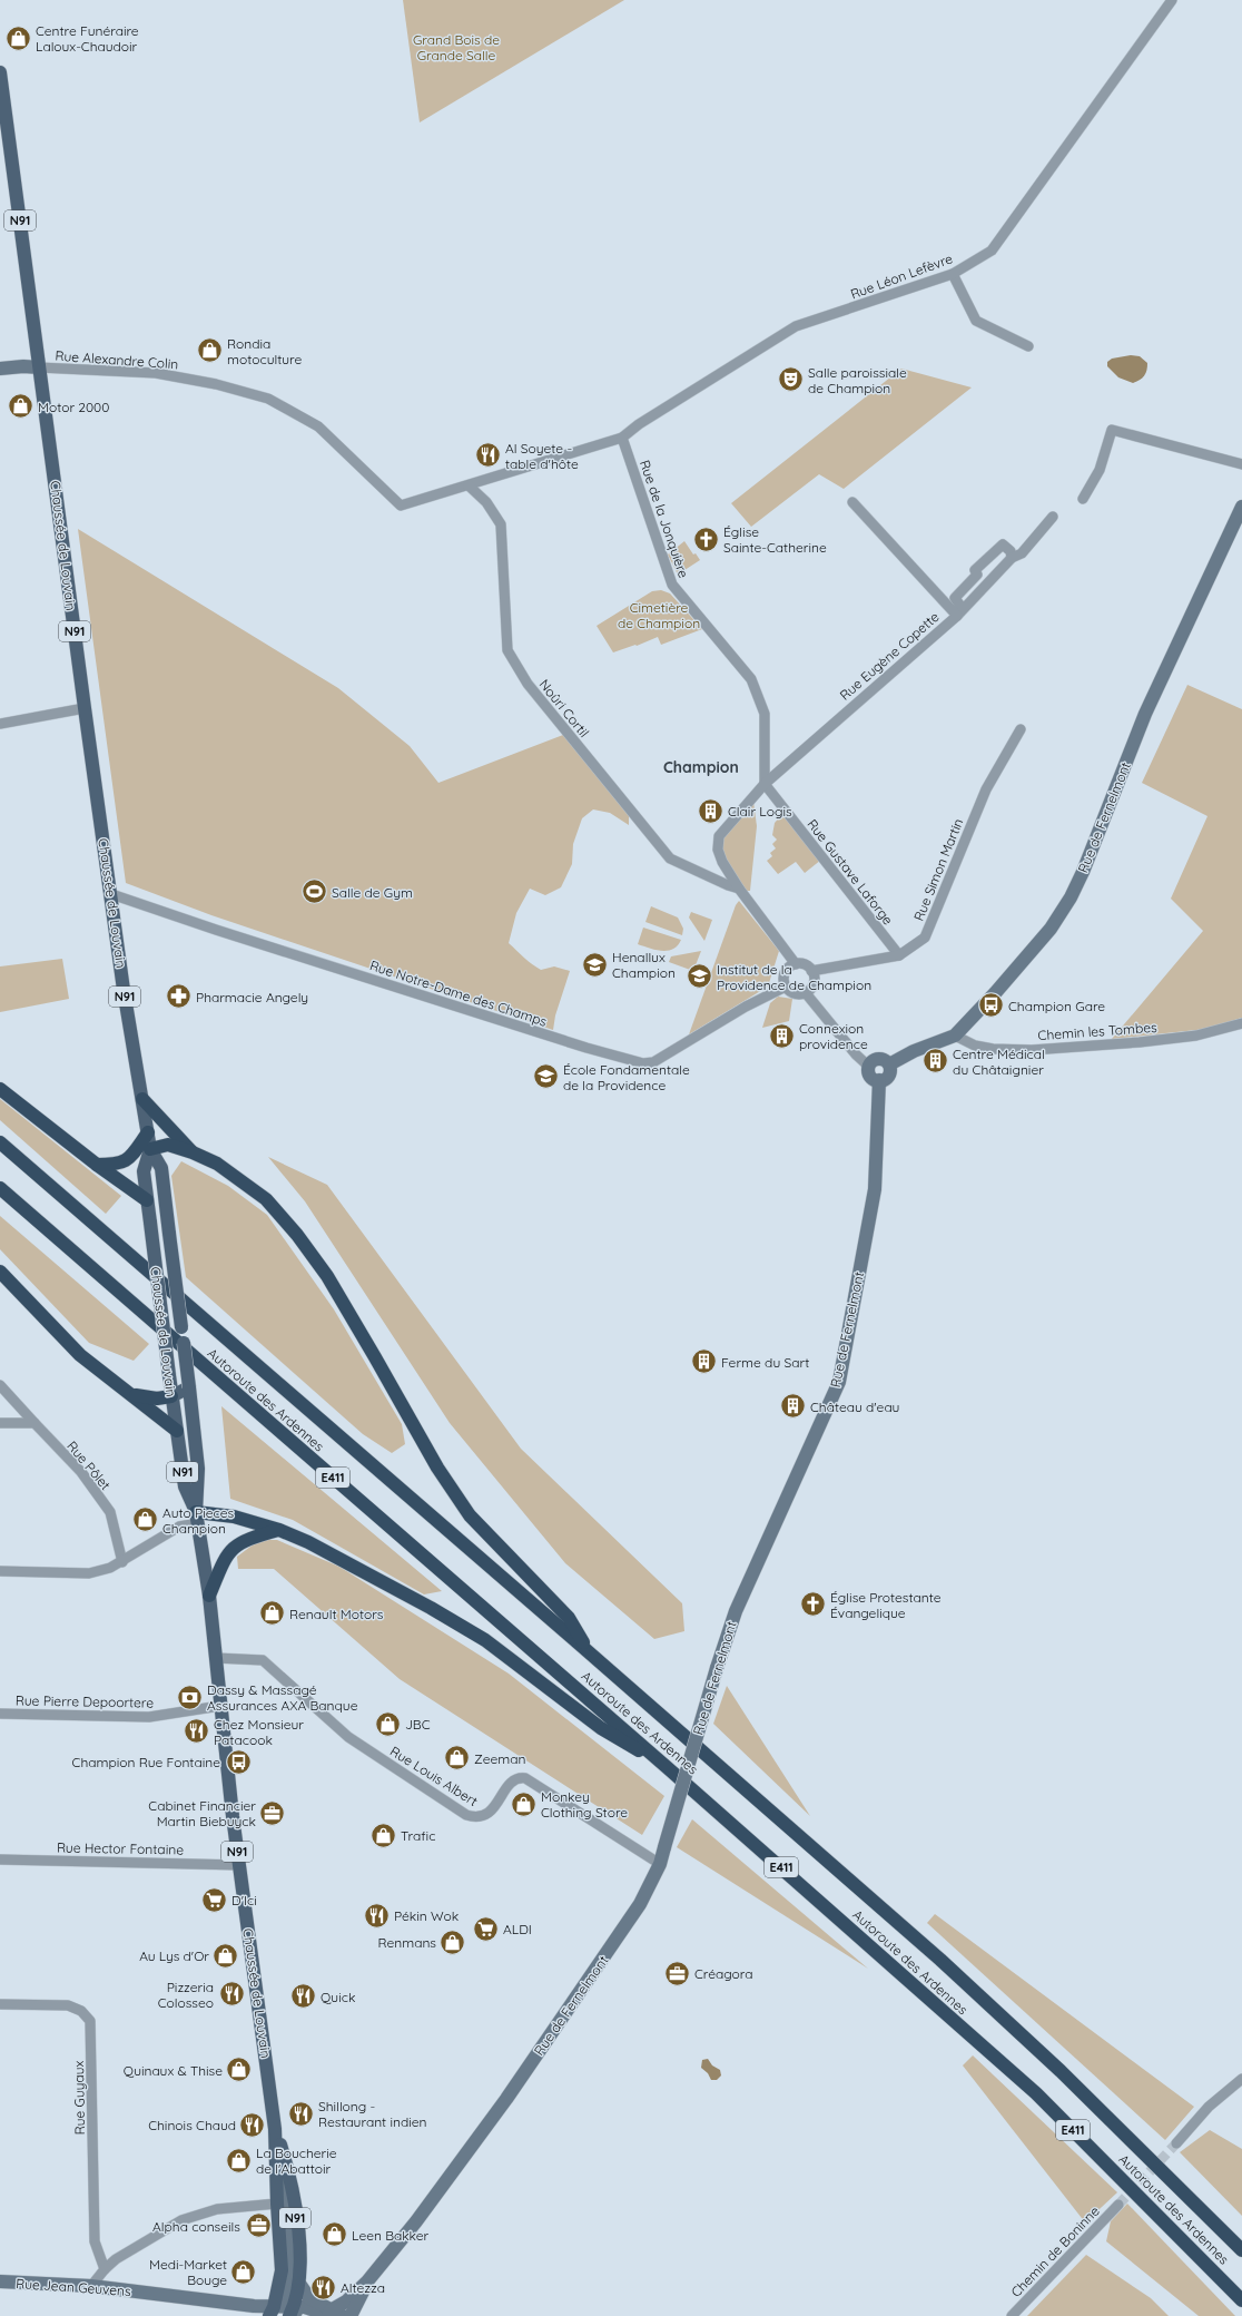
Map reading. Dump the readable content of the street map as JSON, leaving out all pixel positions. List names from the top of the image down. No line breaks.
{"streets":{"highway":["Autoroute des Ardennes","E411"],"main road":["N91","Chaussée de Louvain"],"street":["Rue Léon Lefèvre","Rue Alexandre Colin","Rue de la Jonquière","Rue Eugène Copette","Noûri Cortil","Rue de Fernelmont","Rue Simon Martin","Rue Gustave Laforge","Rue Notre-Dame des Champs","Chemin les Tombes","Rue Pôlet","Rue Pierre Depoortere","Rue Louis Albert","Rue Hector Fontaine","Rue Guyaux","Chemin de Boninne","Rue Jean Geuvens"]},"crossings":[["Rue Léon Lefèvre","Rue Alexandre Colin"],["Rue Léon Lefèvre","Rue de la Jonquière"],["Rue Alexandre Colin","Rue de la Jonquière"],["Rue Alexandre Colin","Chaussée de Louvain"],["Rue Alexandre Colin","Noûri Cortil"],["Rue de la Jonquière","Rue Eugène Copette"],["Rue de la Jonquière","Rue Gustave Laforge"],["Chaussée de Louvain","Rue Notre-Dame des Champs"],["Chaussée de Louvain","Rue Pierre Depoortere"],["Chaussée de Louvain","Rue Louis Albert"],["Chaussée de Louvain","Rue Hector Fontaine"],["Chaussée de Louvain","Rue Jean Geuvens"],["Rue Eugène Copette","Rue Gustave Laforge"],["Rue de Fernelmont","Chemin les Tombes"],["Rue de Fernelmont","Rue Louis Albert"],["Rue de Fernelmont","Rue Jean Geuvens"],["Rue Simon Martin","Rue Gustave Laforge"],["Rue Simon Martin","Rue Notre-Dame des Champs"]],"districts":["Champion"],"parks":["Grand Bois de Grande Salle","Cimetière de Champion"],"places":{"shop":["Centre Funéraire Laloux-Chaudoir","Rondia motoculture","Motor 2000","Auto Pieces Champion","Renault Motors","JBC","Zeeman","Monkey Clothing Store","Trafic","Renmans","Au Lys d'Or","Quinaux & Thise","La Boucherie de l'Abattoir","Leen Bakker","Medi-Market Bouge"],"theatre":["Salle paroissiale de Champion"],"restaurant":["Al Soyete - table d'hôte","Chez Monsieur Patacook","Pékin Wok","Pizzeria Colosseo","Quick","Shillong - Restaurant indien","Chinois Chaud","Altezza"],"church":["Église Sainte-Catherine","Église Protestante Évangelique"],"building":["Clair Logis","Connexion providence","Centre Médical du Châtaignier","Ferme du Sart","Château d'eau"],"sports":["Salle de Gym"],"school or university":["Henallux Champion","Institut de la Providence de Champion","École Fondamentale de la Providence"],"pharmacy":["Pharmacie Angely"],"bus stop":["Champion Gare","Champion Rue Fontaine"],"bank":["Dassy & Massagé Assurances AXA Banque"],"office":["Cabinet Financier Martin Biebuyck","Créagora","Alpha conseils"],"supermarket":["D'Ici","ALDI"]}}
